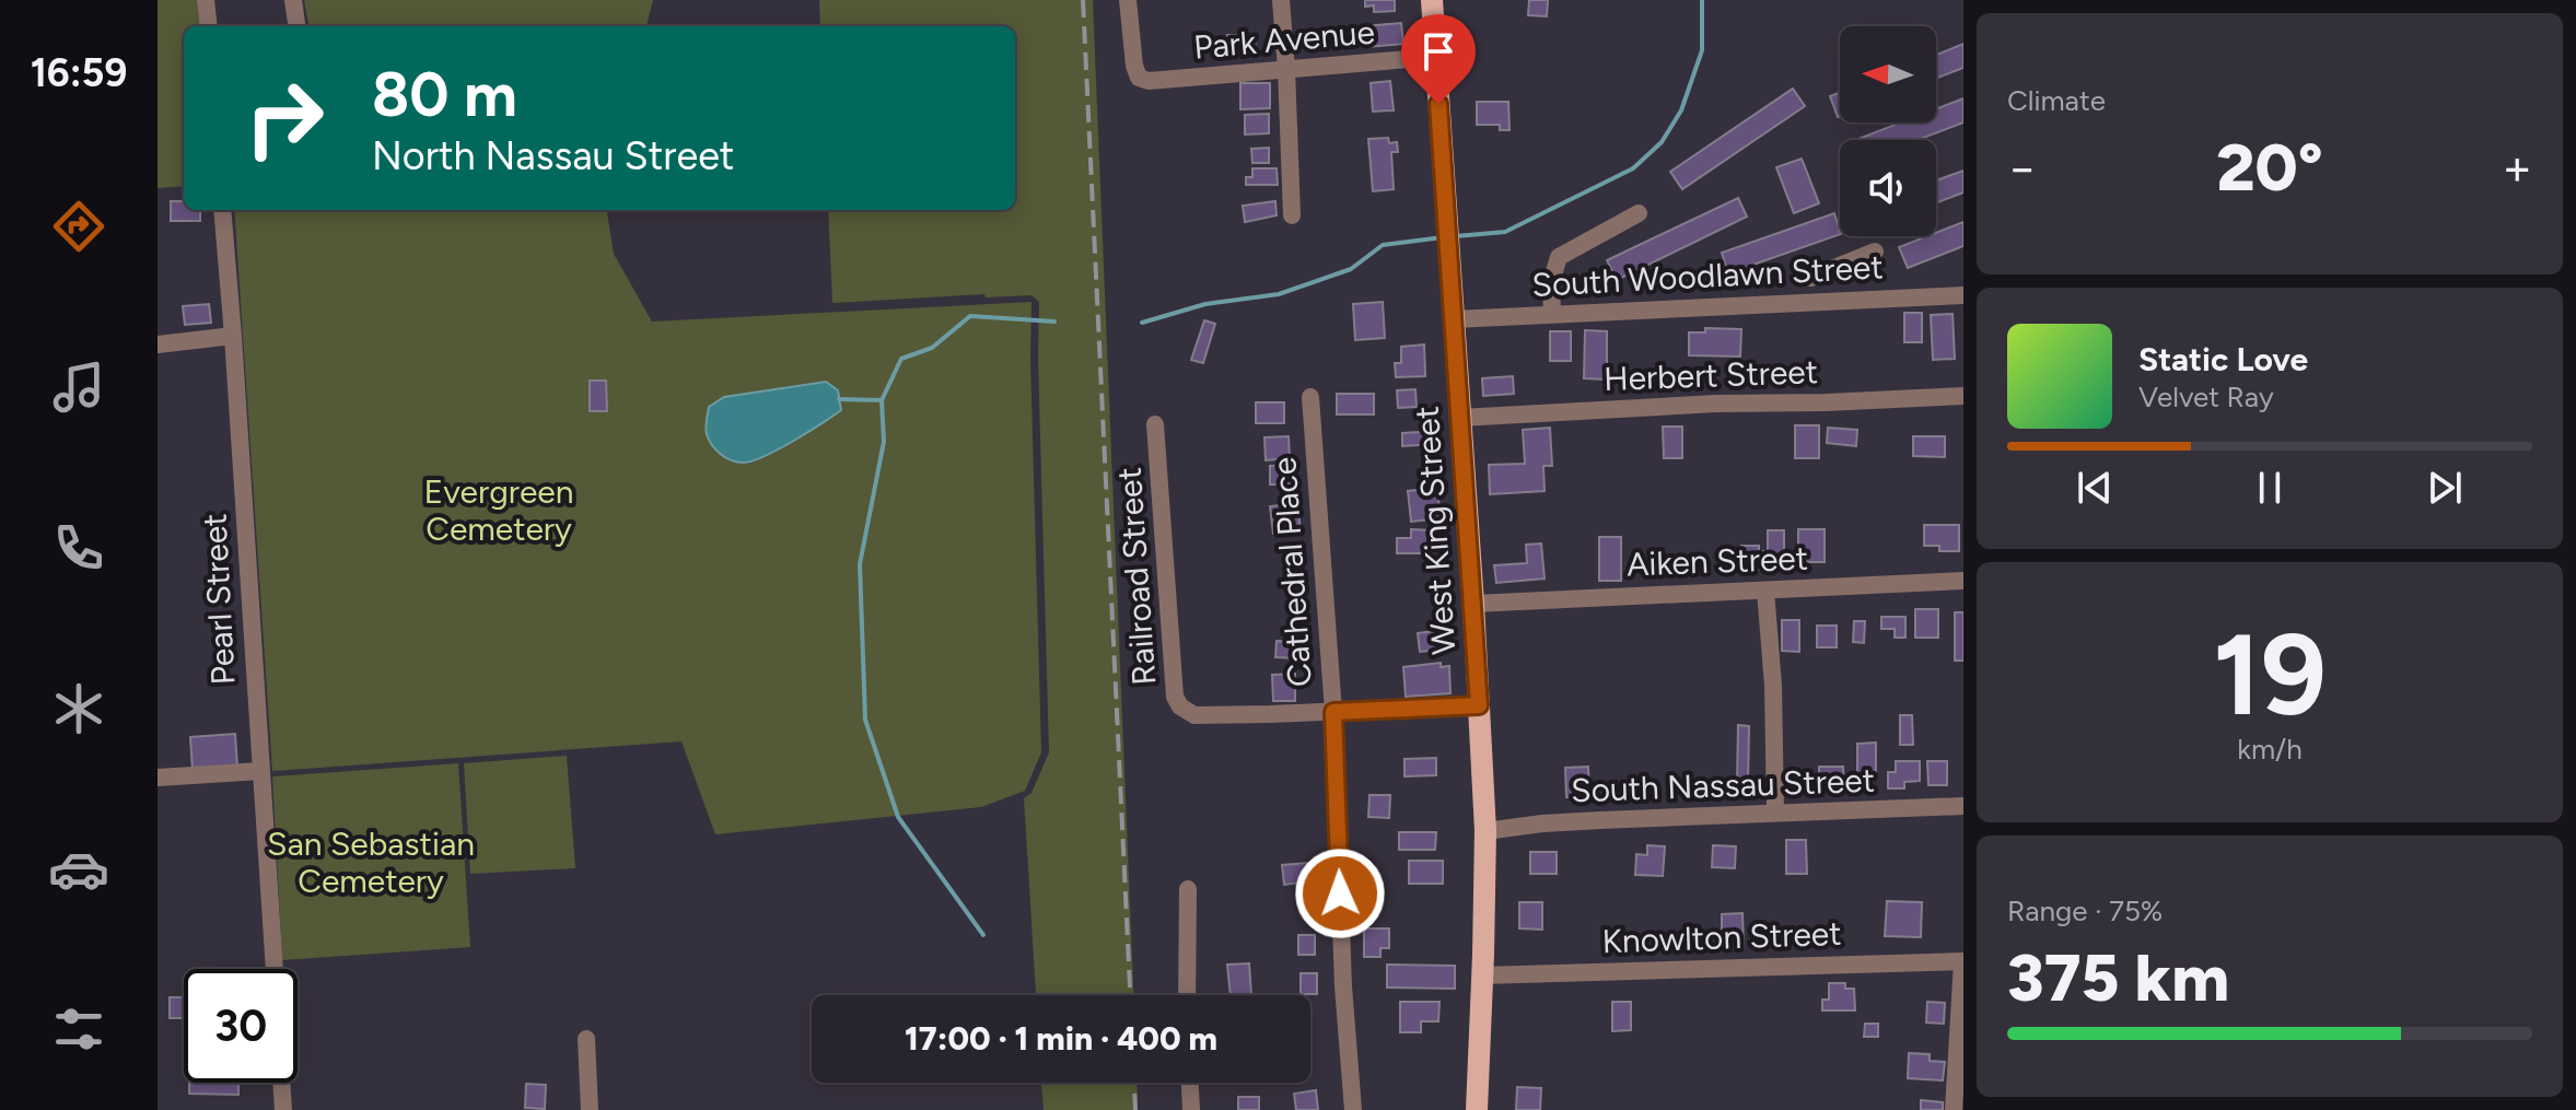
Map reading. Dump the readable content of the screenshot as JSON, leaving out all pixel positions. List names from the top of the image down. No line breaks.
{"streets":{"main road":["West King Street"],"street":["Park Avenue","South Woodlawn Street","Herbert Street","Aiken Street","Cathedral Place","Railroad Street","Pearl Street","South Nassau Street","Knowlton Street"]},"crossings":[["Park Avenue","West King Street"],["South Woodlawn Street","West King Street"],["Herbert Street","West King Street"],["West King Street","Aiken Street"],["West King Street","South Nassau Street"],["West King Street","Knowlton Street"],["Cathedral Place","Railroad Street"]],"parks":["Evergreen Cemetery","San Sebastian Cemetery"],"north":"left","page":{"tabs":"16:59","tile":["Climate",["19","km/h"],["Range · 75%","375 km"]],"turn":["80 m","North Nassau Street"],"heat":["−","20°","+"],"song":["Static Love","Velvet Ray"],"limit":"30","trip":"17:00 · 1 min · 400 m"}}
